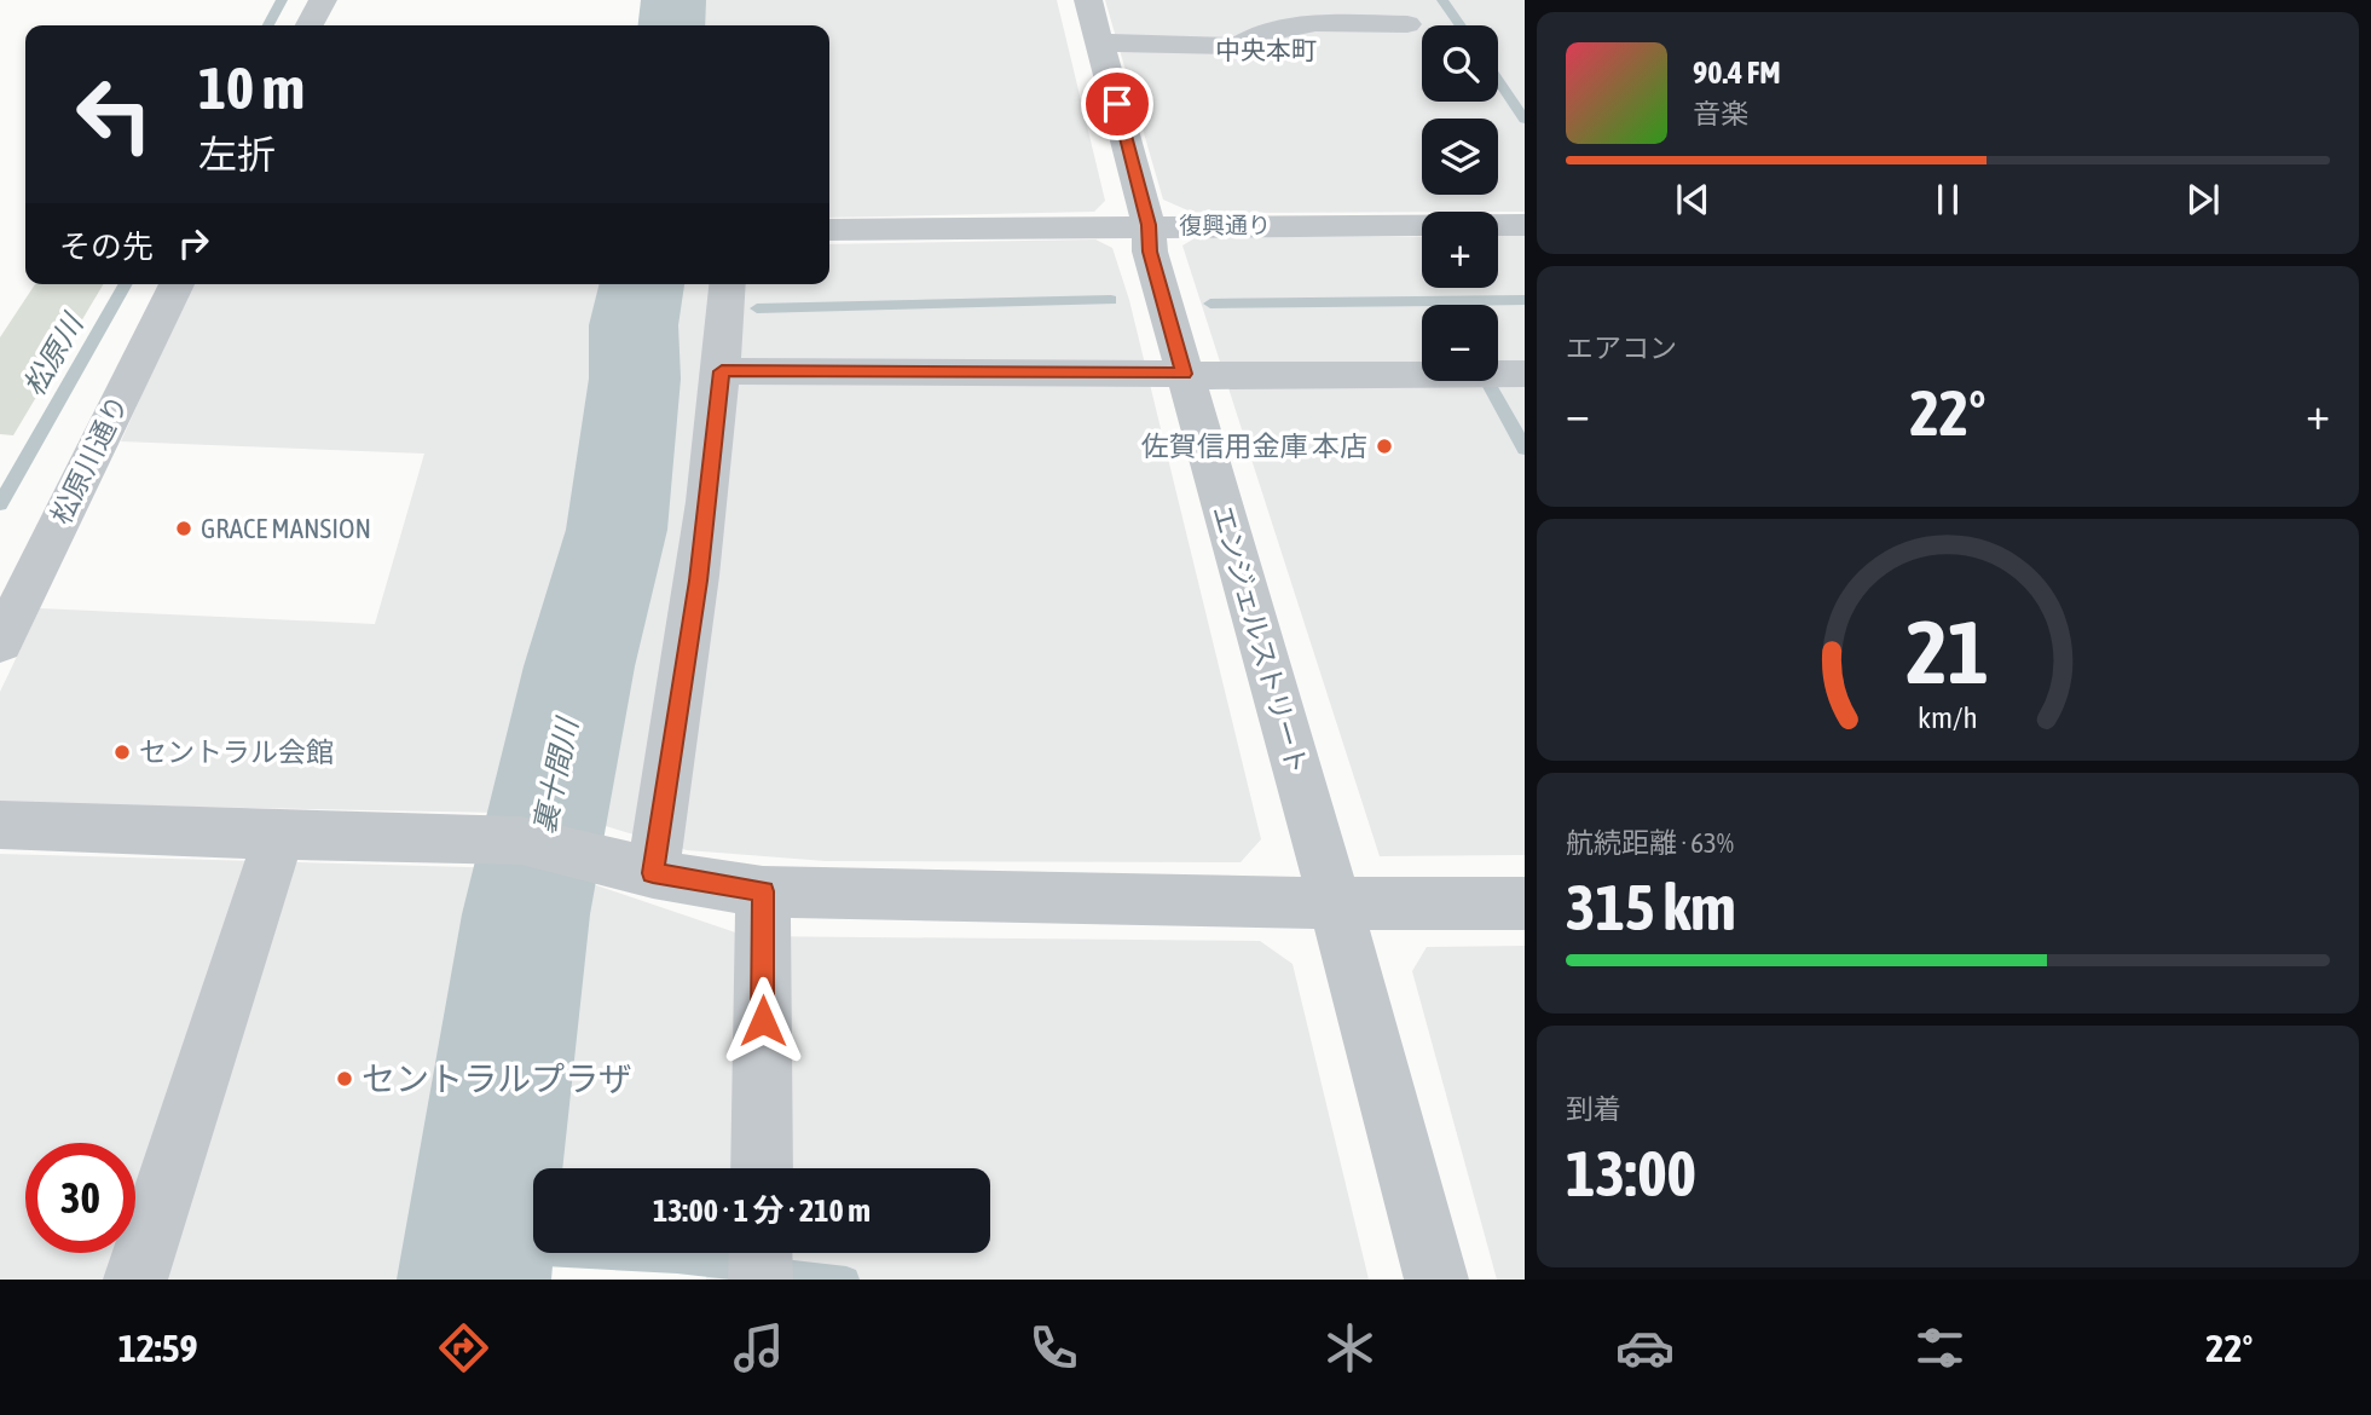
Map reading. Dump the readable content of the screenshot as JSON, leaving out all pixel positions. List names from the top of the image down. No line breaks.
{"streets":{"street":["復興通り","松原川通り","エンジェルストリート"]},"crossings":[["復興通り","エンジェルストリート"]],"districts":["中央本町"],"water":["松原川","裏十間川"],"places":["佐賀信用金庫 本店","GRACE MANSION","セントラル会館","セントラルプラザ"],"page":{"map_buttons":["+","−"],"turn":["10 m","左折"],"song":["90.4 FM","音楽"],"then":"その先","tile":["エアコン",["航続距離 · 63%","315 km"],["到着","13:00"]],"heat":["−","22°","+"],"limit":"30","trip":"13:00 · 1 分 · 210 m","tabs":["12:59","22°"],"gauge":["21","km/h"]}}
